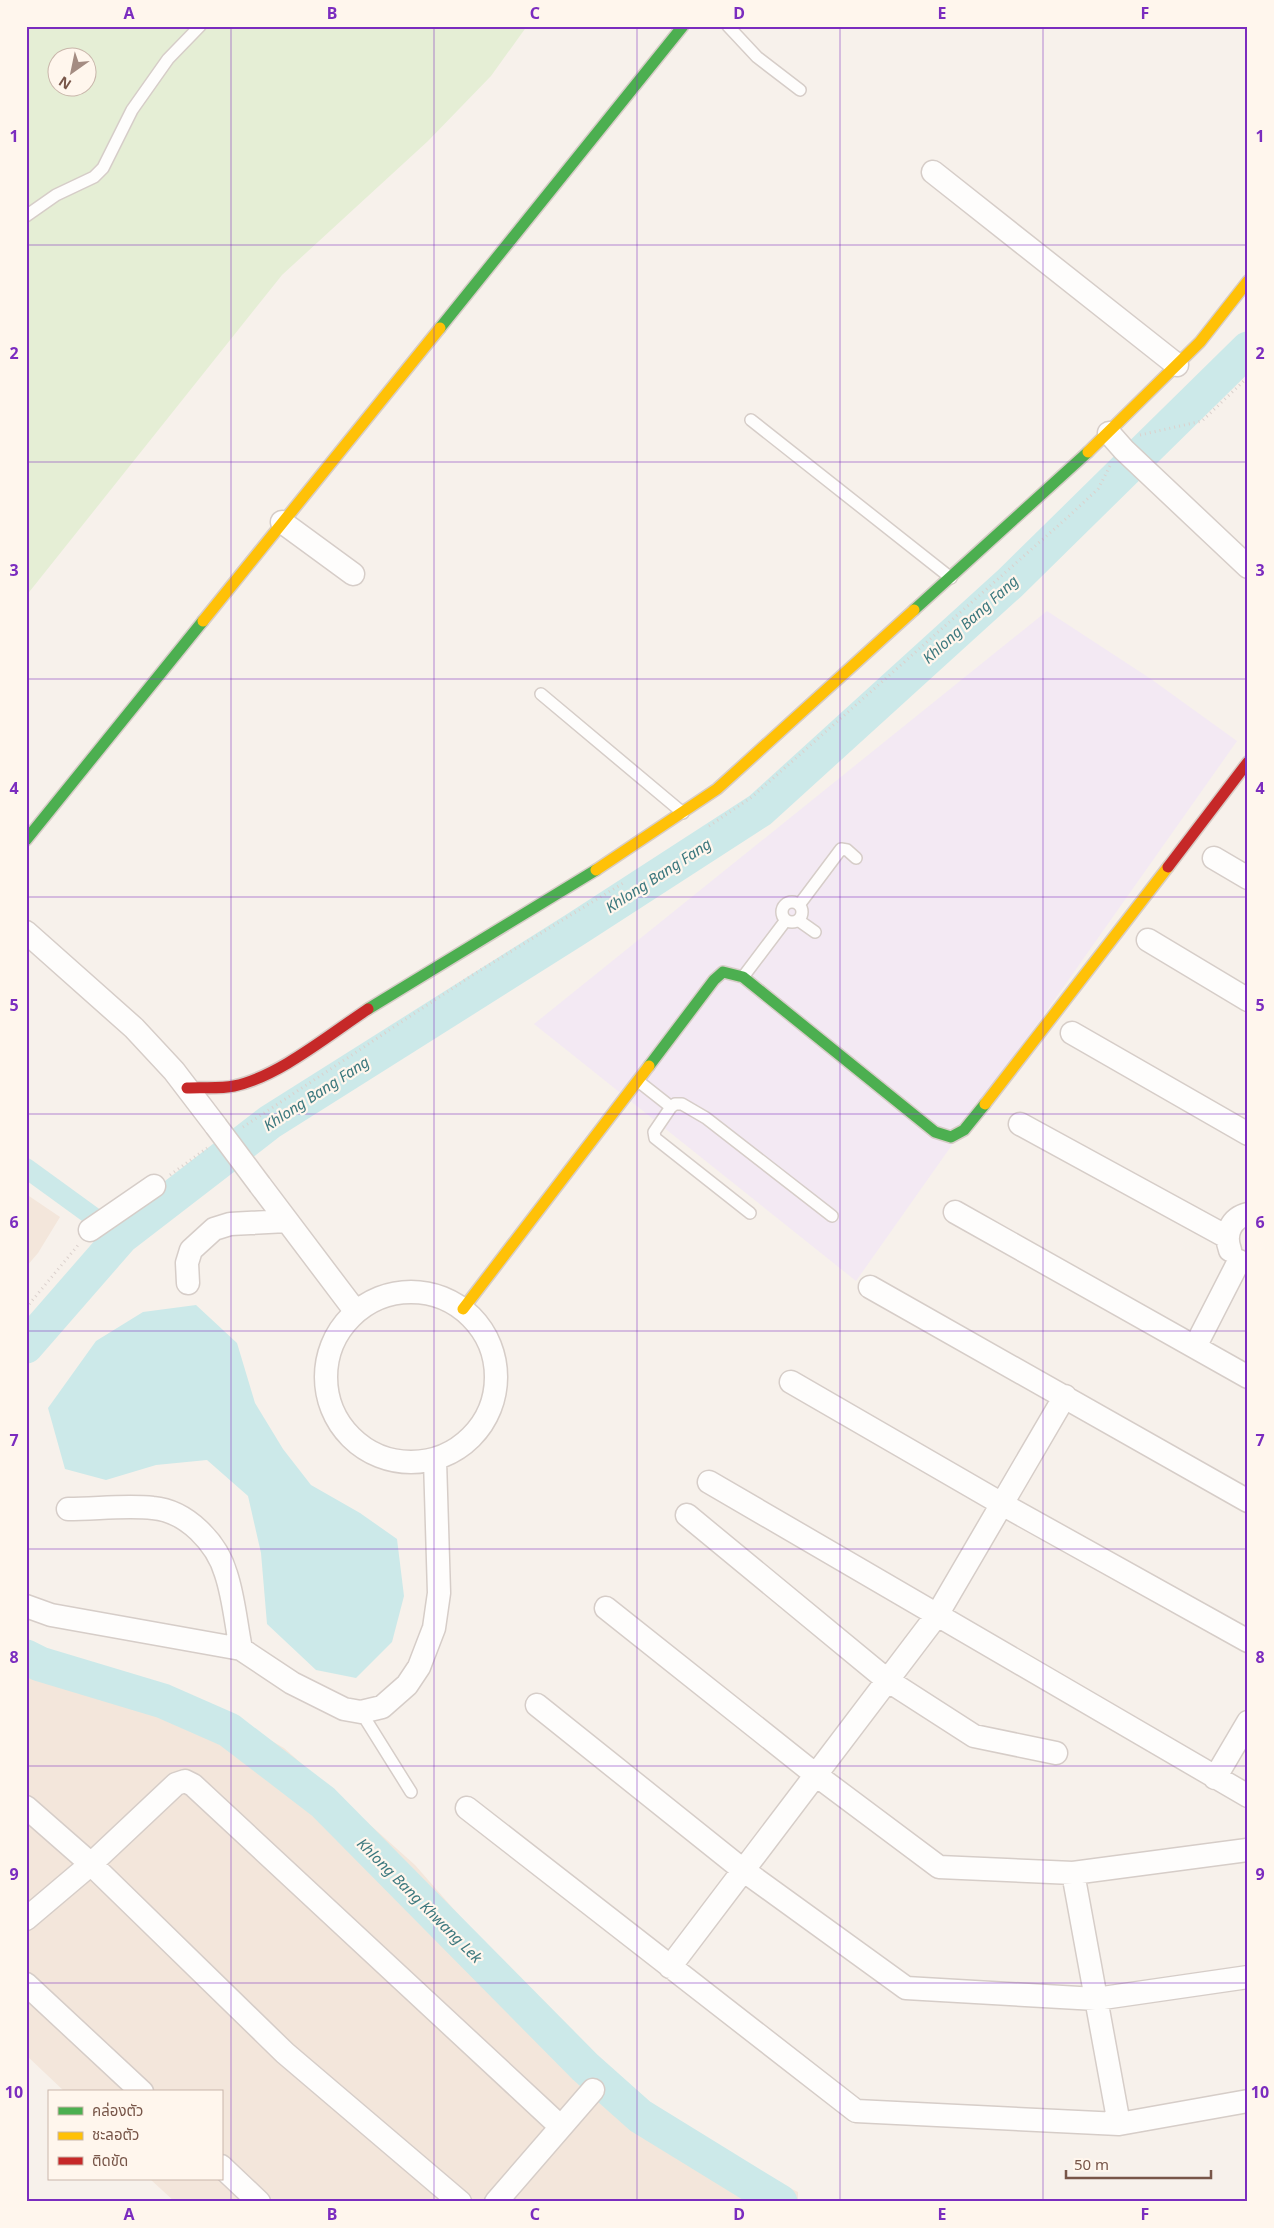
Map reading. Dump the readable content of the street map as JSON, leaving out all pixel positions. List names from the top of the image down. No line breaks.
{"water":["Khlong Bang Fang","Khlong Bang Khwang Lek"],"legend":["คล่องตัว","ชะลอตัว","ติดขัด"],"scale_bar":"50 m","north":"bottom left","grid":{"columns":["A","B","C","D","E","F"],"rows":["1","2","3","4","5","6","7","8","9","10"]}}
